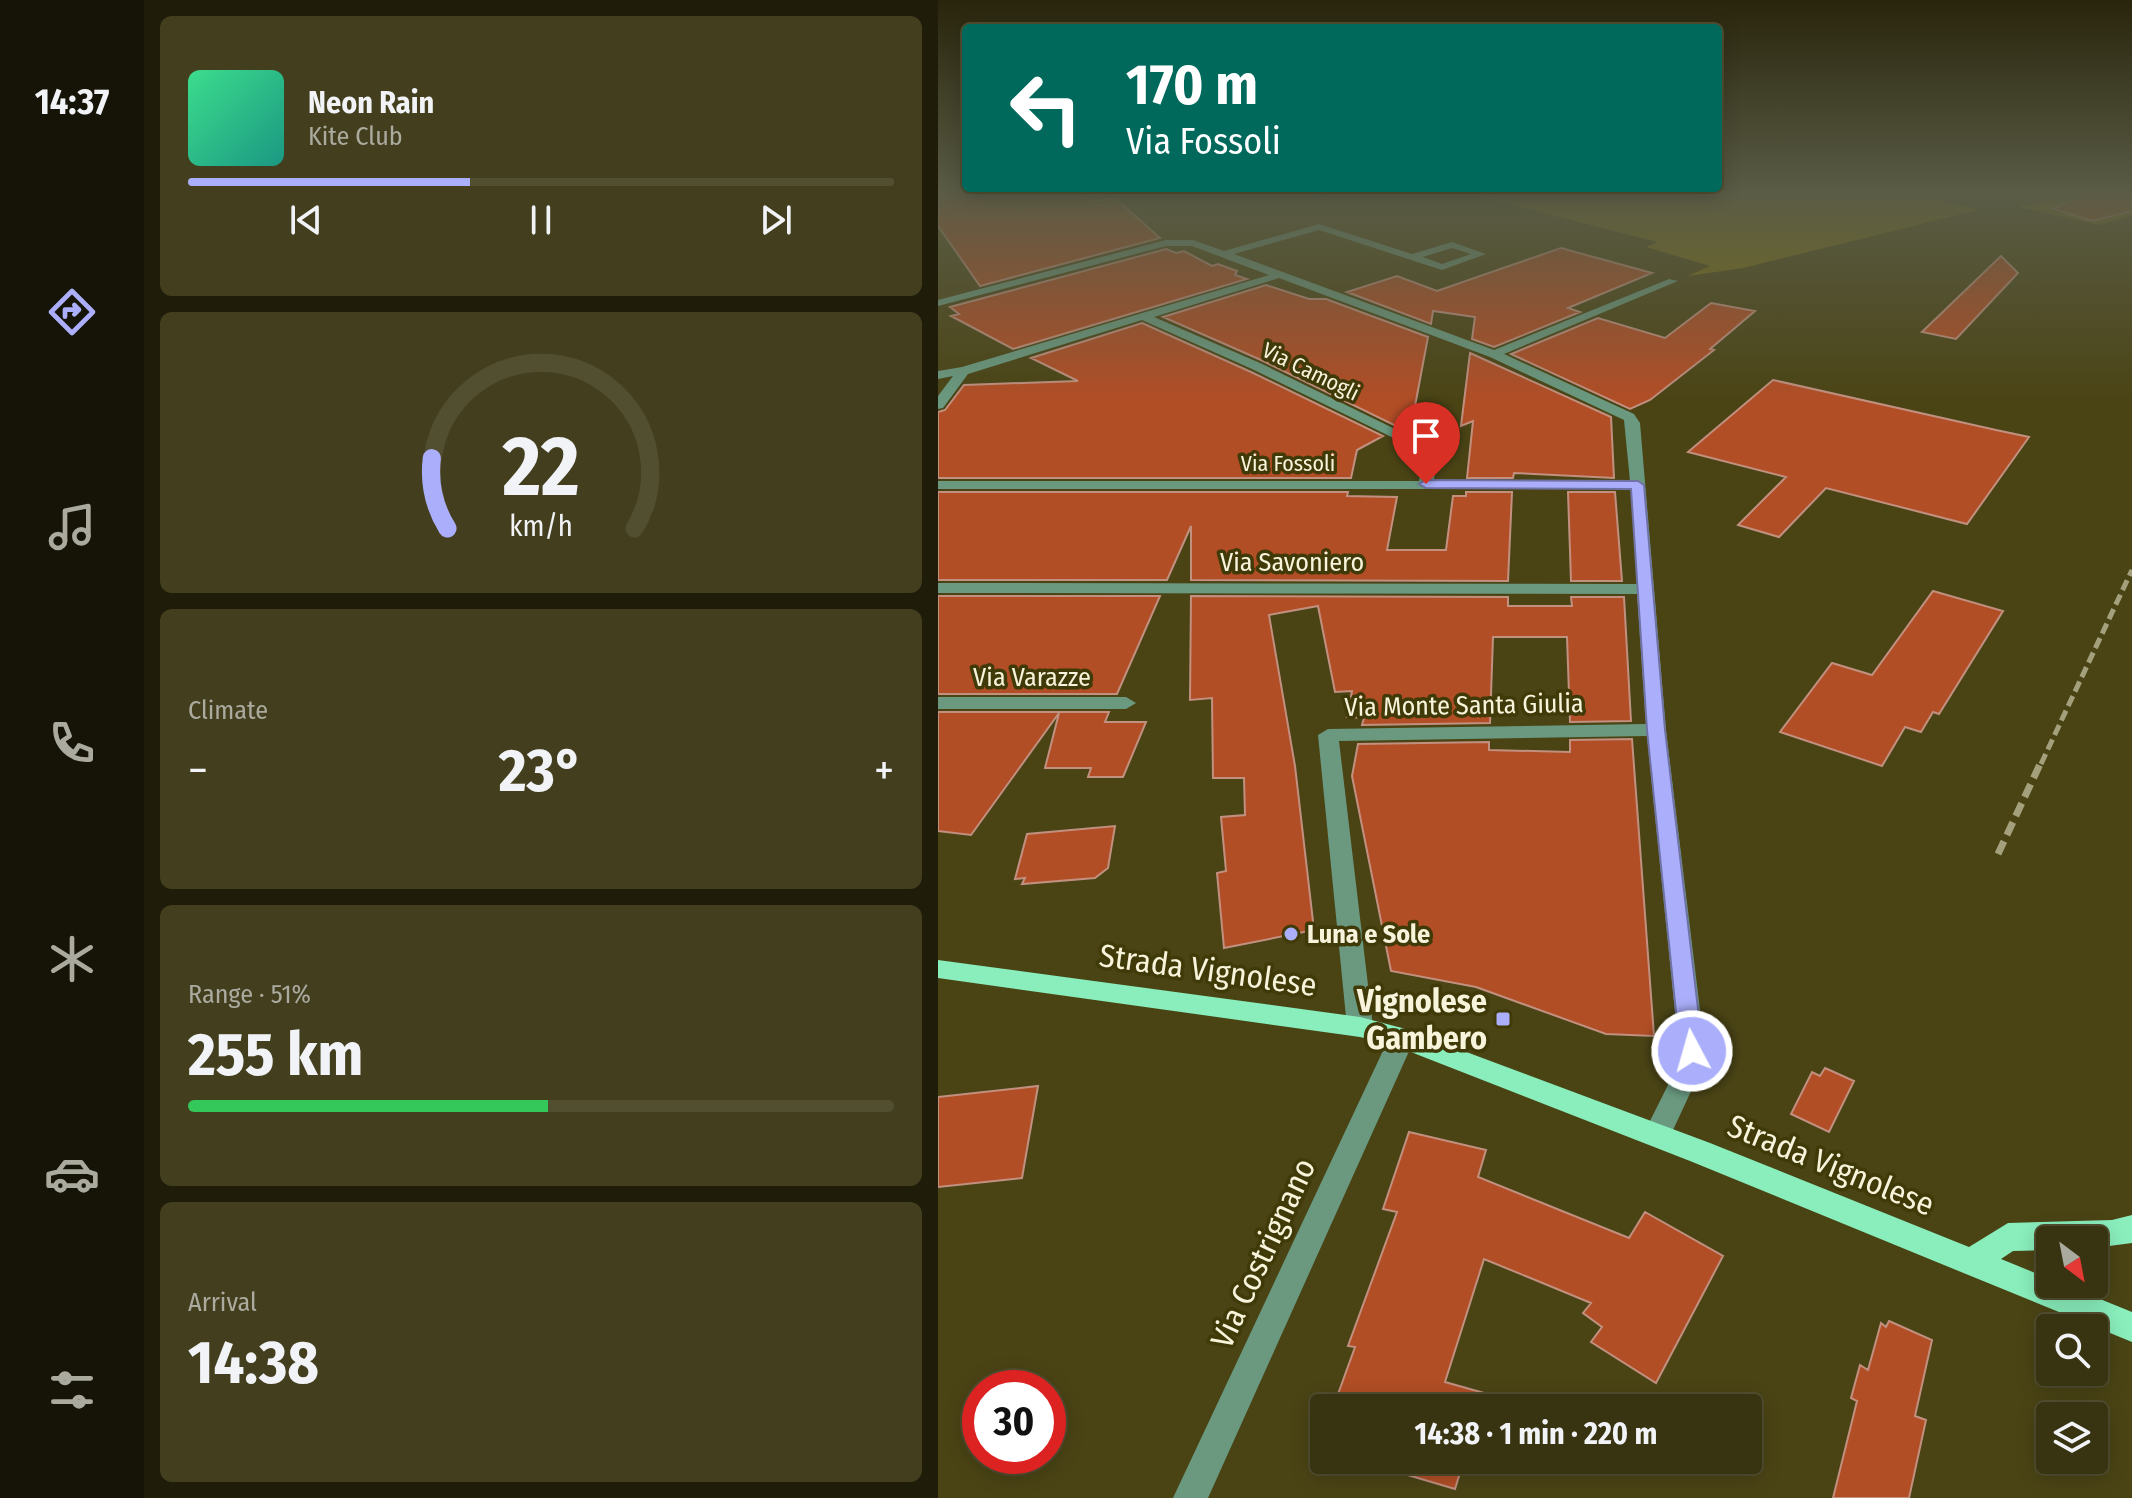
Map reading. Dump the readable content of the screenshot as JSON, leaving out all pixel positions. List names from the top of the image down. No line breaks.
{"streets":{"main road":["Strada Vignolese"],"street":["Via Camogli","Via Fossoli","Via Savoniero","Via Varazze","Via Monte Santa Giulia","Via Costrignano"]},"crossings":[["Via Camogli","Via Fossoli"],["Via Monte Santa Giulia","Strada Vignolese"],["Strada Vignolese","Via Costrignano"]],"places":{"other":["Luna e Sole"],"transit":["Vignolese Gambero"]},"north":"bottom right","page":{"tabs":"14:37","turn":["170 m","Via Fossoli"],"song":["Neon Rain","Kite Club"],"tile":["Climate",["Range · 51%","255 km"],["Arrival","14:38"]],"heat":["−","23°","+"],"limit":"30","trip":"14:38 · 1 min · 220 m","gauge":["22","km/h"]}}
